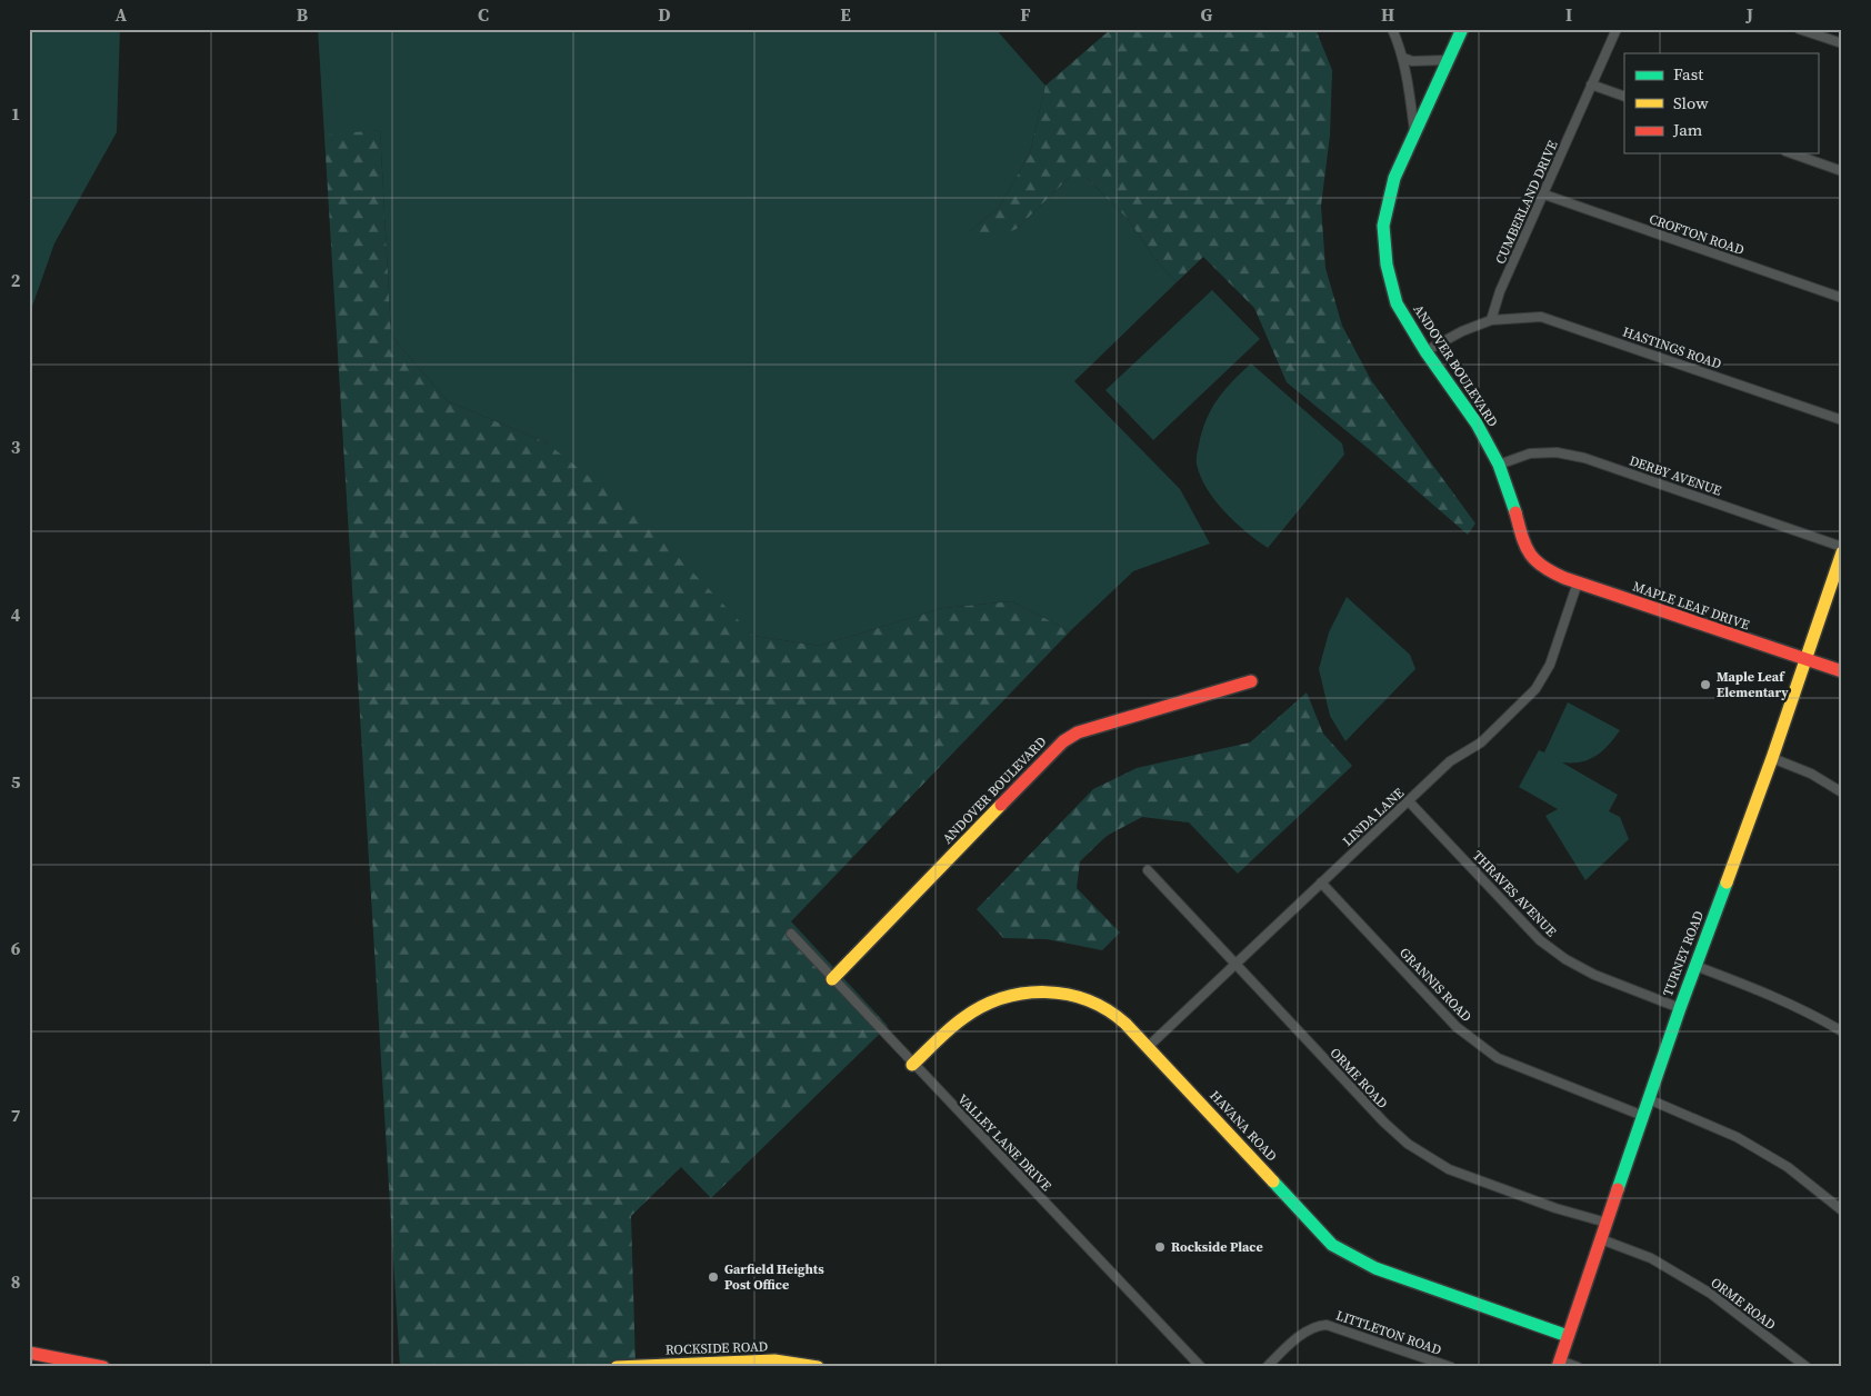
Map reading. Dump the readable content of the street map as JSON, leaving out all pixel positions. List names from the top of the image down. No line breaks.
{"streets":{"street":["CUMBERLAND DRIVE","CROFTON ROAD","HASTINGS ROAD","ANDOVER BOULEVARD","DERBY AVENUE","MAPLE LEAF DRIVE","LINDA LANE","THRAVES AVENUE","TURNEY ROAD","GRANNIS ROAD","ORME ROAD","HAVANA ROAD","VALLEY LANE DRIVE","LITTLETON ROAD","ROCKSIDE ROAD"]},"crossings":[["CUMBERLAND DRIVE","CROFTON ROAD"],["CUMBERLAND DRIVE","HASTINGS ROAD"],["ANDOVER BOULEVARD","DERBY AVENUE"],["ANDOVER BOULEVARD","MAPLE LEAF DRIVE"],["ANDOVER BOULEVARD","VALLEY LANE DRIVE"],["MAPLE LEAF DRIVE","LINDA LANE"],["MAPLE LEAF DRIVE","TURNEY ROAD"],["LINDA LANE","THRAVES AVENUE"],["LINDA LANE","GRANNIS ROAD"],["LINDA LANE","ORME ROAD"],["LINDA LANE","HAVANA ROAD"],["THRAVES AVENUE","TURNEY ROAD"],["TURNEY ROAD","GRANNIS ROAD"],["TURNEY ROAD","ORME ROAD"],["TURNEY ROAD","HAVANA ROAD"],["HAVANA ROAD","VALLEY LANE DRIVE"]],"places":["Maple Leaf Elementary","Rockside Place","Garfield Heights Post Office"],"legend":["Fast","Slow","Jam"],"grid":{"columns":["A","B","C","D","E","F","G","H","I","J"],"rows":["1","2","3","4","5","6","7","8"]}}
